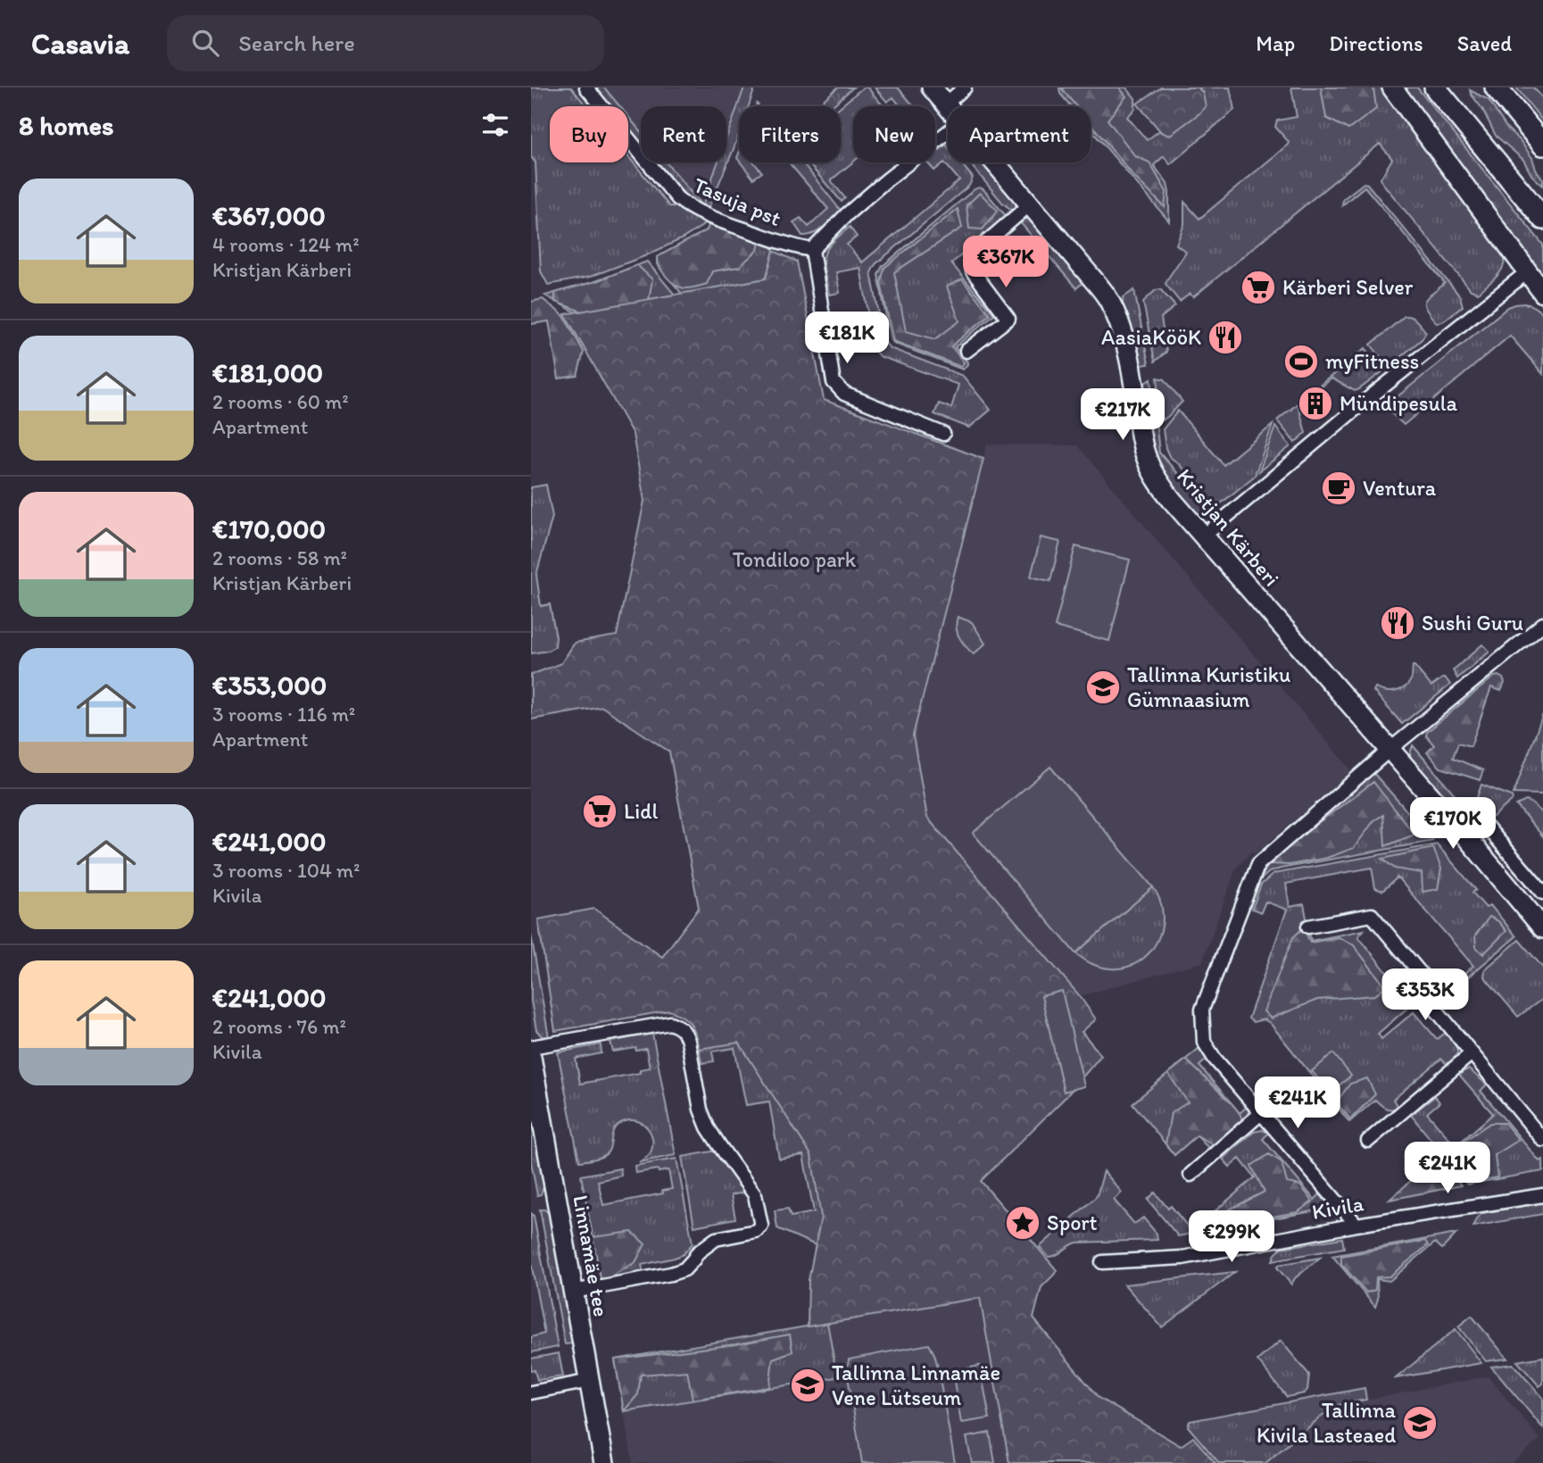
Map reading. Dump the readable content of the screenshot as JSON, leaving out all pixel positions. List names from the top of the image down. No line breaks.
{"streets":{"street":["Tasuja pst","Kristjan Kärberi","Kivila","Linnamäe tee"]},"parks":["Tondiloo park"],"places":{"supermarket":["Kärberi Selver","Lidl"],"restaurant":["AasiaKööK","Sushi Guru"],"sports":["myFitness"],"building":["Mündipesula"],"cafe":["Ventura"],"school or university":["Tallinna Kuristiku Gümnaasium","Tallinna Linnamäe Vene Lütseum","Tallinna Kivila Lasteaed"],"place":["Sport"]},"page":{"header":"Casavia","search":"Search here","nav":["Map","Directions","Saved"],"heading":"8 homes","chip":["Buy","Rent","Filters","New","Apartment"],"list":[{"name":"€367,000","note":"4 rooms · 124 m² · Kristjan Kärberi"},{"name":"€181,000","note":"2 rooms · 60 m² · Apartment"},{"name":"€170,000","note":"2 rooms · 58 m² · Kristjan Kärberi"},{"name":"€353,000","note":"3 rooms · 116 m² · Apartment"},{"name":"€241,000","note":"3 rooms · 104 m² · Kivila"},{"name":"€241,000","note":"2 rooms · 76 m² · Kivila"}],"price":["€367K","€181K","€217K","€170K","€353K","€241K","€241K","€299K"]}}
